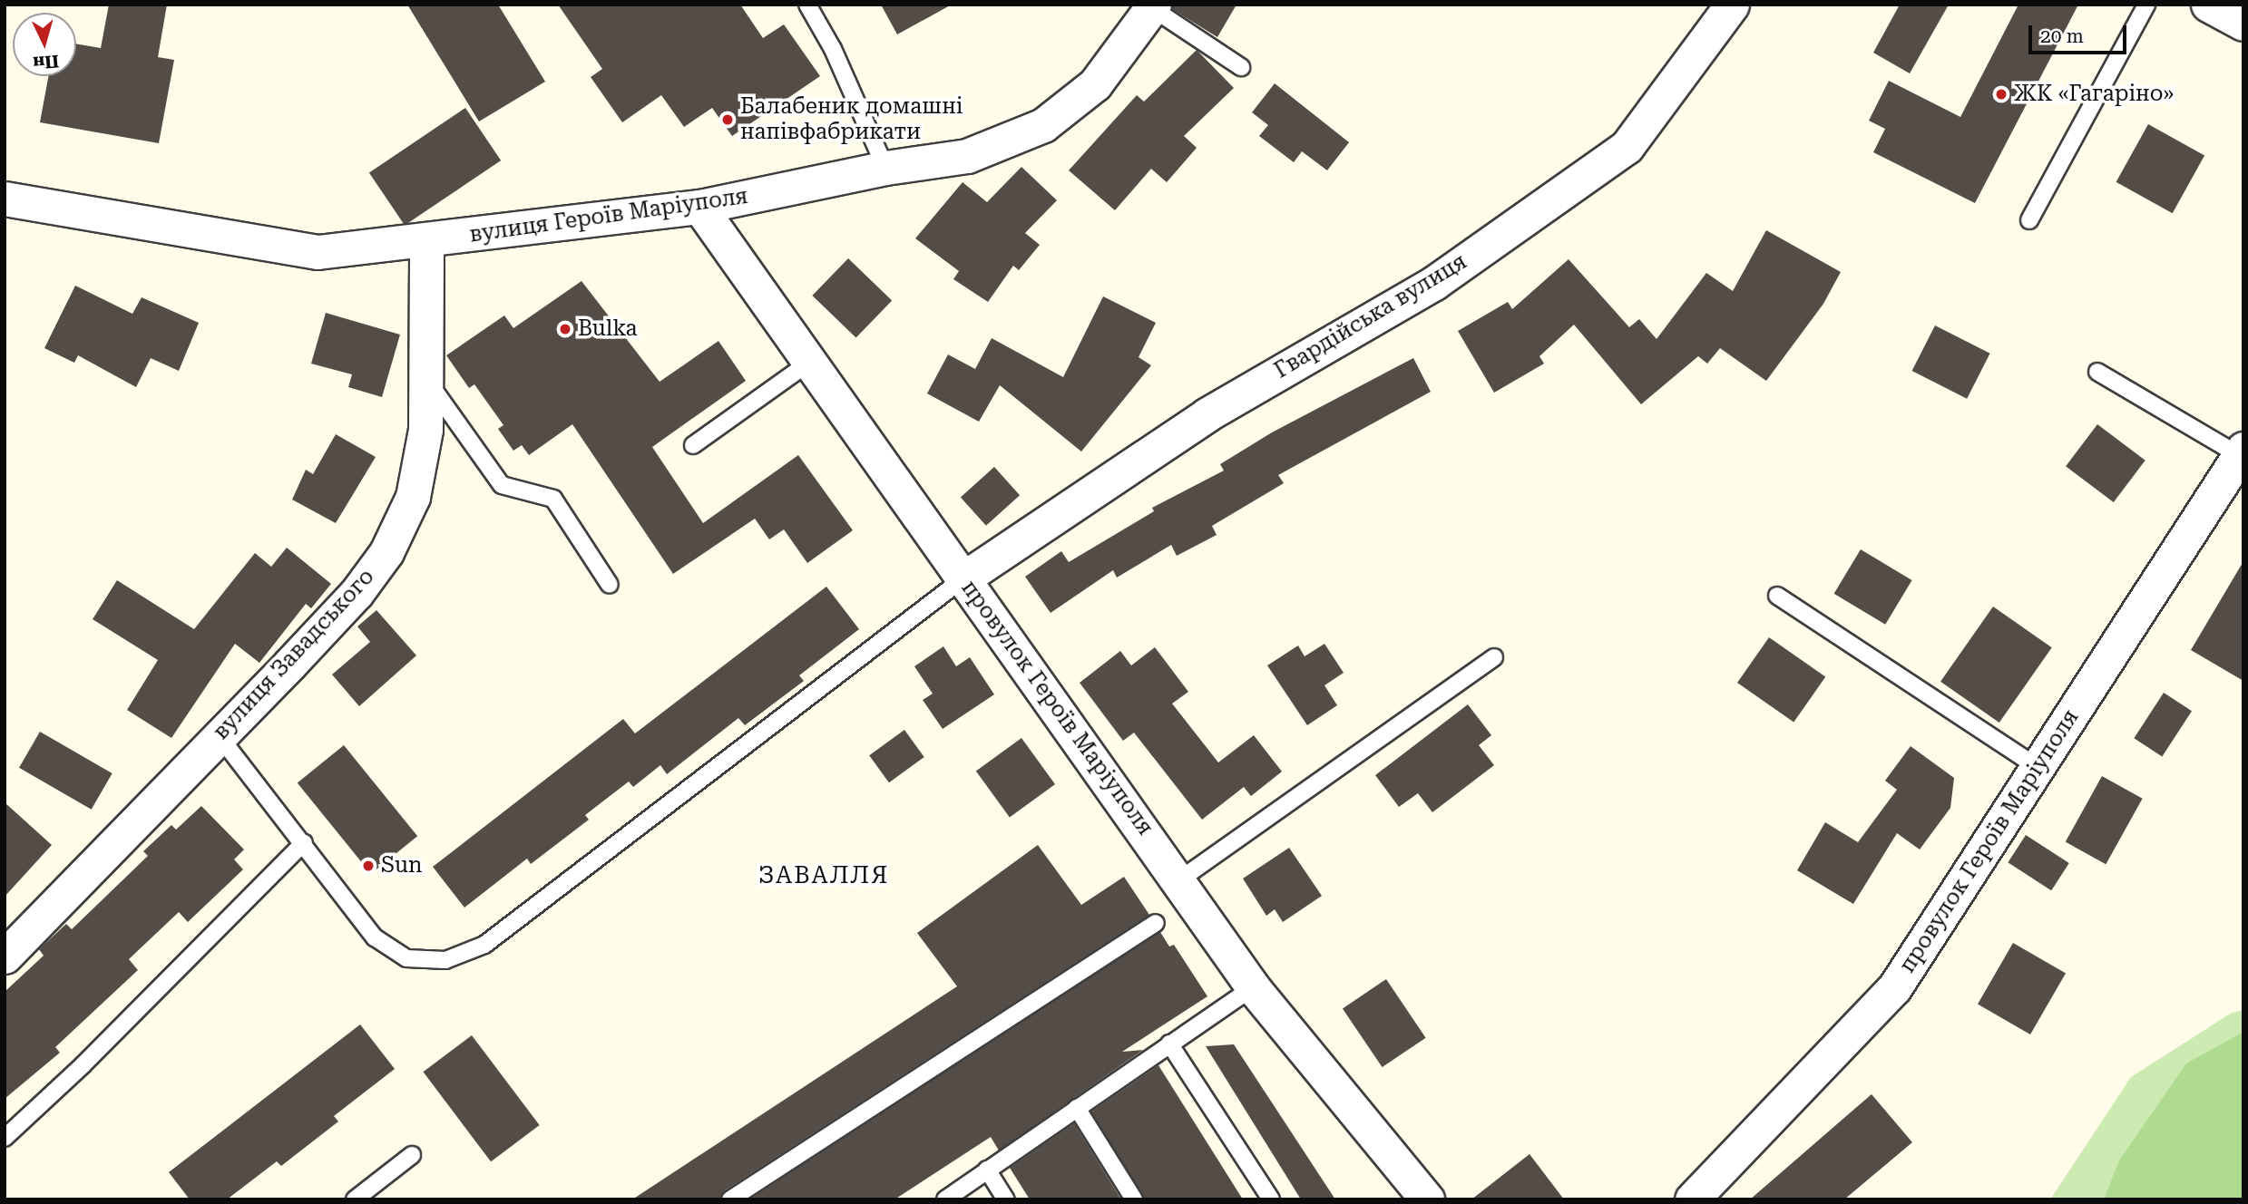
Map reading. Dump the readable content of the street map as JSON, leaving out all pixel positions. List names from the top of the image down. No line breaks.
{"streets":{"street":["вулиця Героїв Маріуполя","Гвардійська вулиця","вулиця Завадського","провулок Героїв Маріуполя"]},"crossings":[["вулиця Героїв Маріуполя","вулиця Завадського"],["вулиця Героїв Маріуполя","провулок Героїв Маріуполя"],["Гвардійська вулиця","провулок Героїв Маріуполя"]],"districts":["ЗАВАЛЛЯ"],"places":["ЖК «Гагаріно»","Балабеник домашні напівфабрикати","Bulka","Sun"],"scale_bar":"20 m","north":"bottom"}
